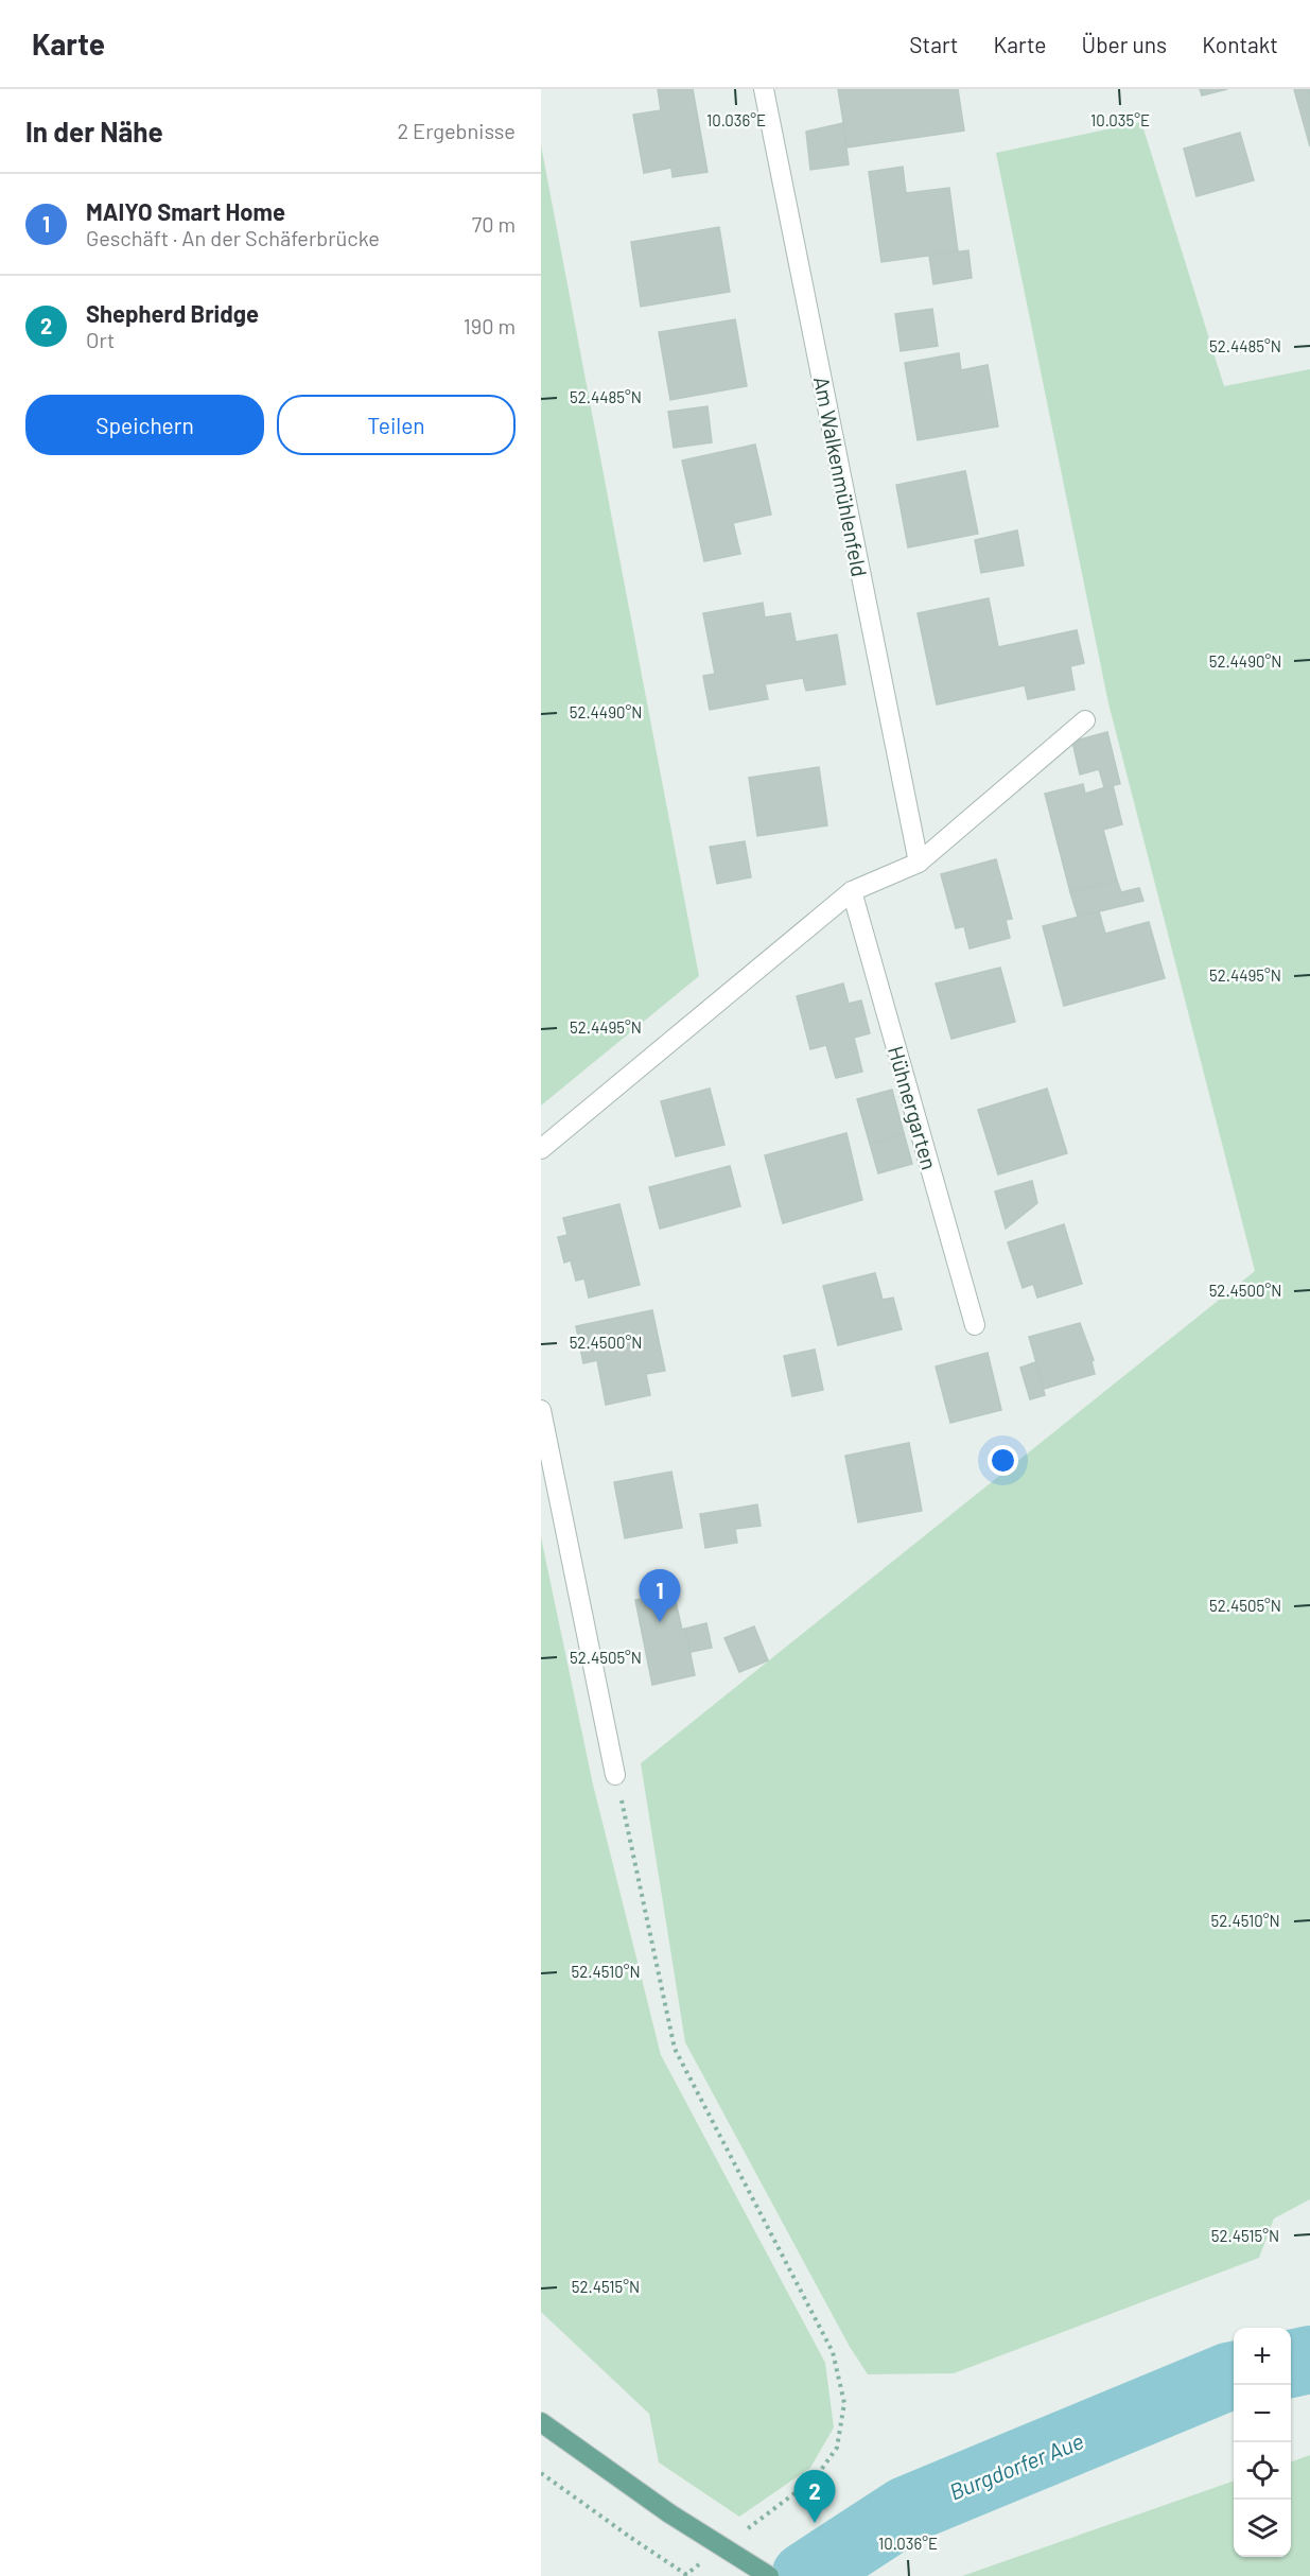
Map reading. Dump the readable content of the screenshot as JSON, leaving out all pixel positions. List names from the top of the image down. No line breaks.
{"streets":{"street":["Am Walkenmühlenfeld","Hühnergarten"]},"water":["Burgdorfer Aue"],"page":{"header":"Karte","nav":["Start","Karte","Über uns","Kontakt"],"heading":["In der Nähe","2 Ergebnisse"],"list":[{"mark":"1","name":"MAIYO Smart Home","note":"Geschäft · An der Schäferbrücke","value":"70 m"},{"mark":"2","name":"Shepherd Bridge","note":"Ort","value":"190 m"}],"buttons":["Speichern","Teilen"],"pins":["1","2"],"map_buttons":["+","−"]},"coordinates":["10.036°E","10.035°E","52.4485°N","52.4490°N","52.4495°N","52.4500°N","52.4505°N","52.4510°N","52.4515°N"]}
